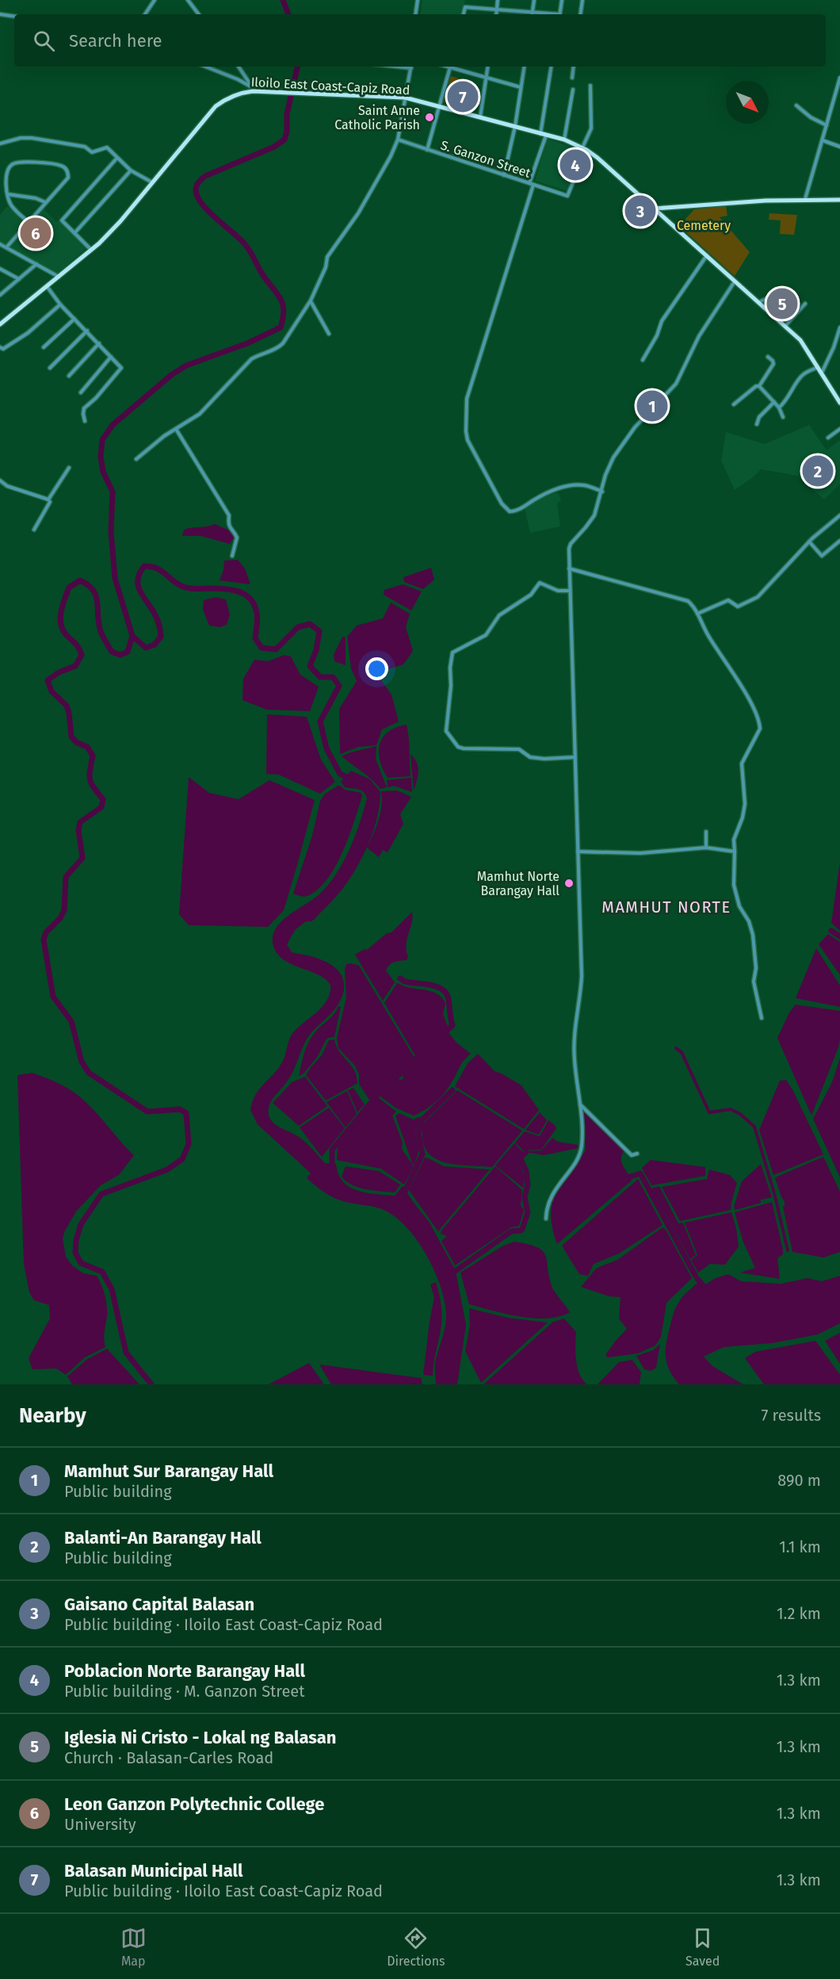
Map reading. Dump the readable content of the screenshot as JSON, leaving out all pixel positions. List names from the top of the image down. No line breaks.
{"streets":{"main road":["Iloilo East Coast-Capiz Road"],"street":["S. Ganzon Street"]},"crossings":[["Iloilo East Coast-Capiz Road","S. Ganzon Street"]],"districts":["MAMHUT NORTE"],"parks":["Cemetery"],"places":["Saint Anne Catholic Parish","Mamhut Norte Barangay Hall"],"north":"bottom right","page":{"search":"Search here","pins":["7","4","3","6","5","1","2"],"heading":["Nearby","7 results"],"list":[{"mark":"1","name":"Mamhut Sur Barangay Hall","note":"Public building","value":"890 m"},{"mark":"2","name":"Balanti-An Barangay Hall","note":"Public building","value":"1.1 km"},{"mark":"3","name":"Gaisano Capital Balasan","note":"Public building · Iloilo East Coast-Capiz Road","value":"1.2 km"},{"mark":"4","name":"Poblacion Norte Barangay Hall","note":"Public building · M. Ganzon Street","value":"1.3 km"},{"mark":"5","name":"Iglesia Ni Cristo - Lokal ng Balasan","note":"Church · Balasan-Carles Road","value":"1.3 km"},{"mark":"6","name":"Leon Ganzon Polytechnic College","note":"University","value":"1.3 km"},{"mark":"7","name":"Balasan Municipal Hall","note":"Public building · Iloilo East Coast-Capiz Road","value":"1.3 km"}],"nav":["Map","Directions","Saved"]}}
